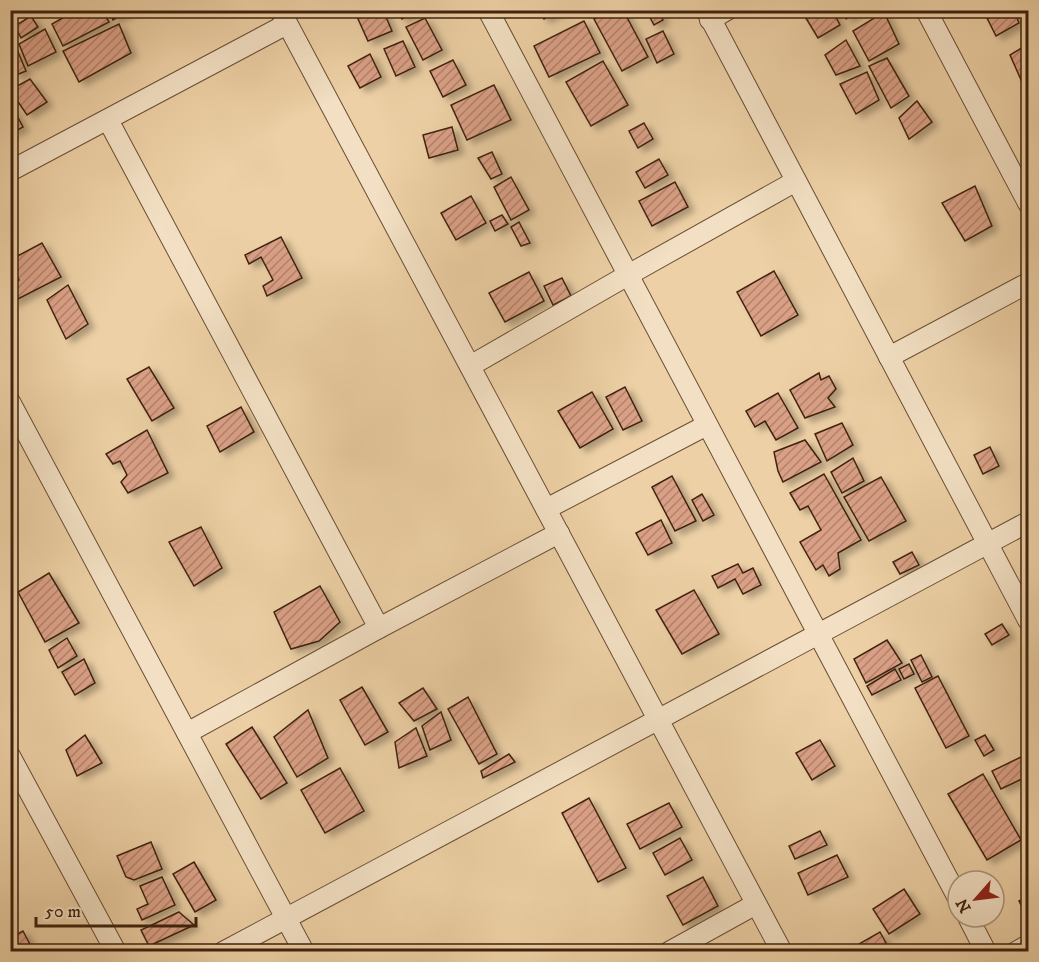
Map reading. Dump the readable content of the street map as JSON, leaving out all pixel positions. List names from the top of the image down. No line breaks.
{"scale_bar":"50 m","north":"bottom left"}
